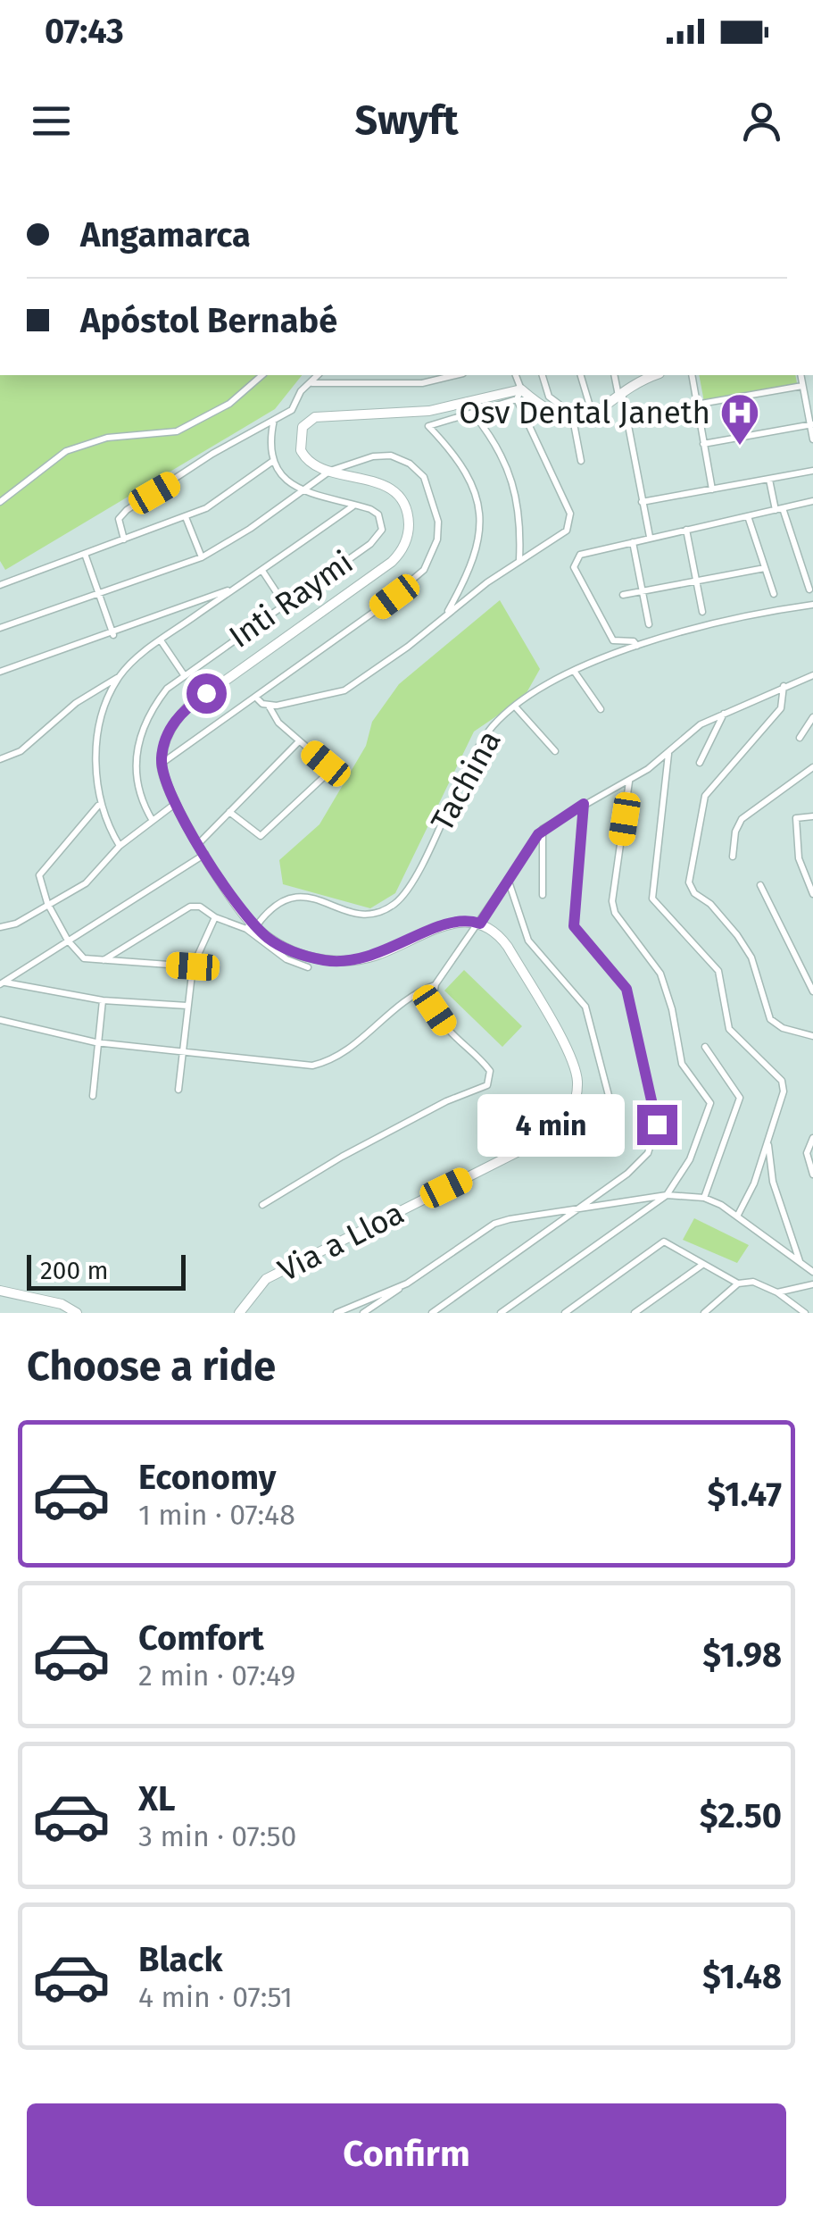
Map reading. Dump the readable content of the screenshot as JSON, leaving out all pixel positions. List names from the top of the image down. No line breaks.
{"streets":{"street":["Inti Raymi","Tachina","Via a Lloa"]},"places":{"hospital":["Osv Dental Janeth"]},"scale_bar":"200 m","page":{"status":"07:43","header":"Swyft","banner":["Angamarca","Apóstol Bernabé"],"bubble":"4 min","scale":"200 m","heading":"Choose a ride","list":[{"name":"Economy","note":"1 min · 07:48","value":"$1.47"},{"name":"Comfort","note":"2 min · 07:49","value":"$1.98"},{"name":"XL","note":"3 min · 07:50","value":"$2.50"},{"name":"Black","note":"4 min · 07:51","value":"$1.48"}],"buttons":"Confirm"}}
